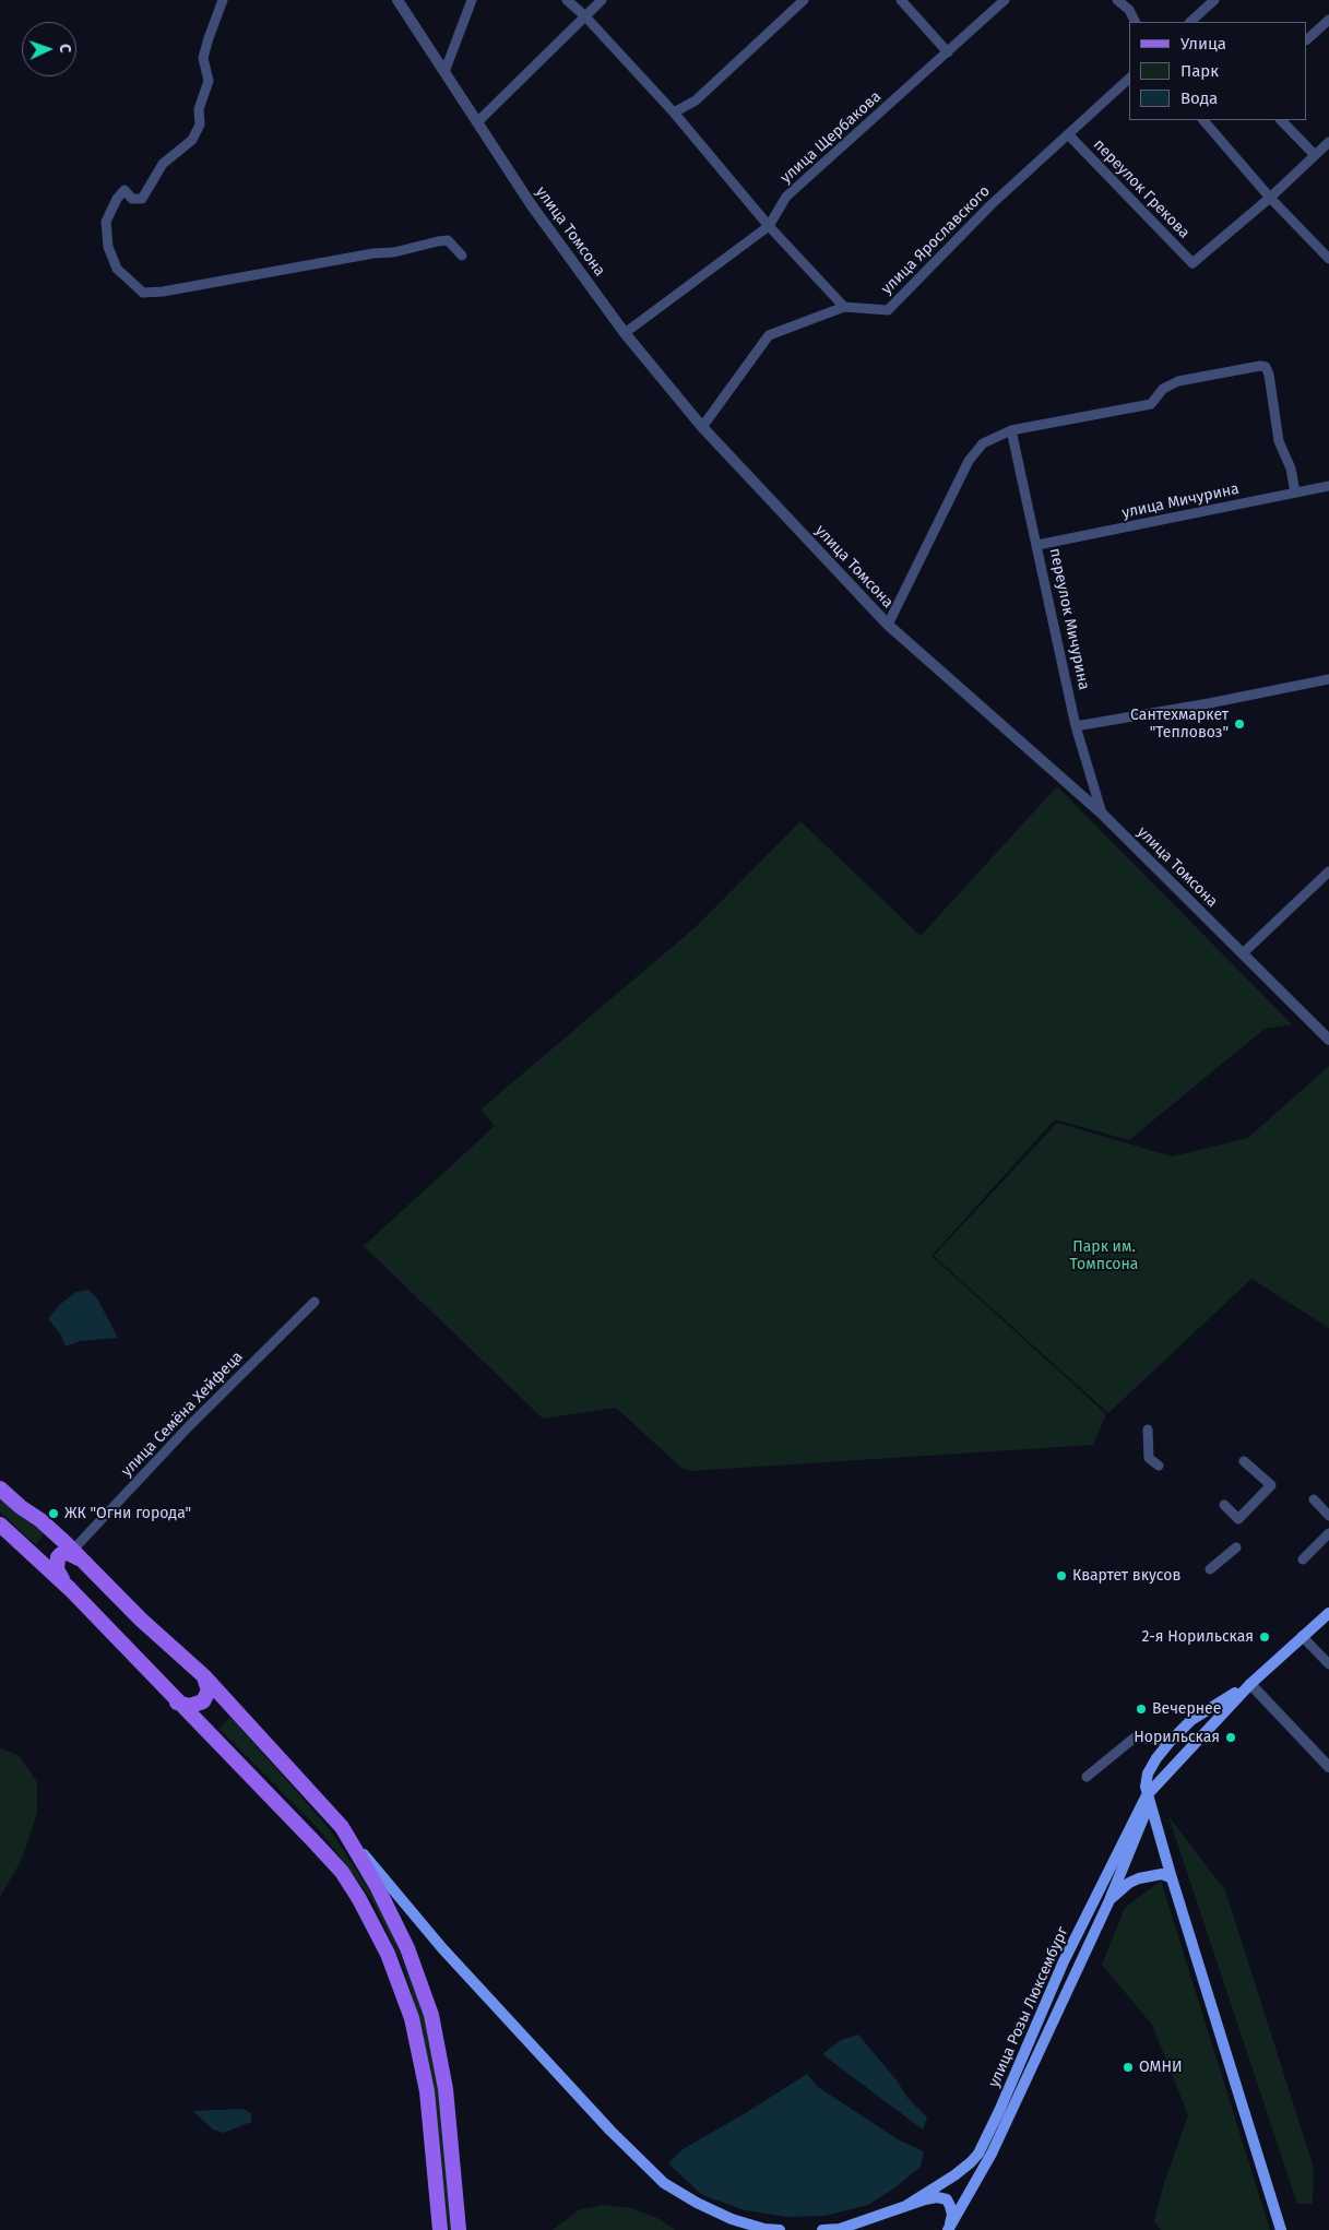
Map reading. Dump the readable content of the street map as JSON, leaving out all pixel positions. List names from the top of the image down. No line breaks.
{"streets":{"main road":["улица Розы Люксембург"],"street":["улица Щербакова","переулок Грекова","улица Томсона","улица Ярославского","улица Мичурина","переулок Мичурина","улица Семёна Хейфеца"]},"crossings":[["улица Щербакова","улица Томсона"],["переулок Грекова","улица Ярославского"],["улица Томсона","улица Ярославского"],["улица Томсона","переулок Мичурина"],["улица Мичурина","переулок Мичурина"]],"parks":["Парк им. Томпсона"],"places":["Сантехмаркет \"Тепловоз\"","ЖК \"Огни города\"","Квартет вкусов","2-я Норильская","Вечернее","Норильская","ОМНИ"],"legend":["Улица","Парк","Вода"],"north":"right"}
